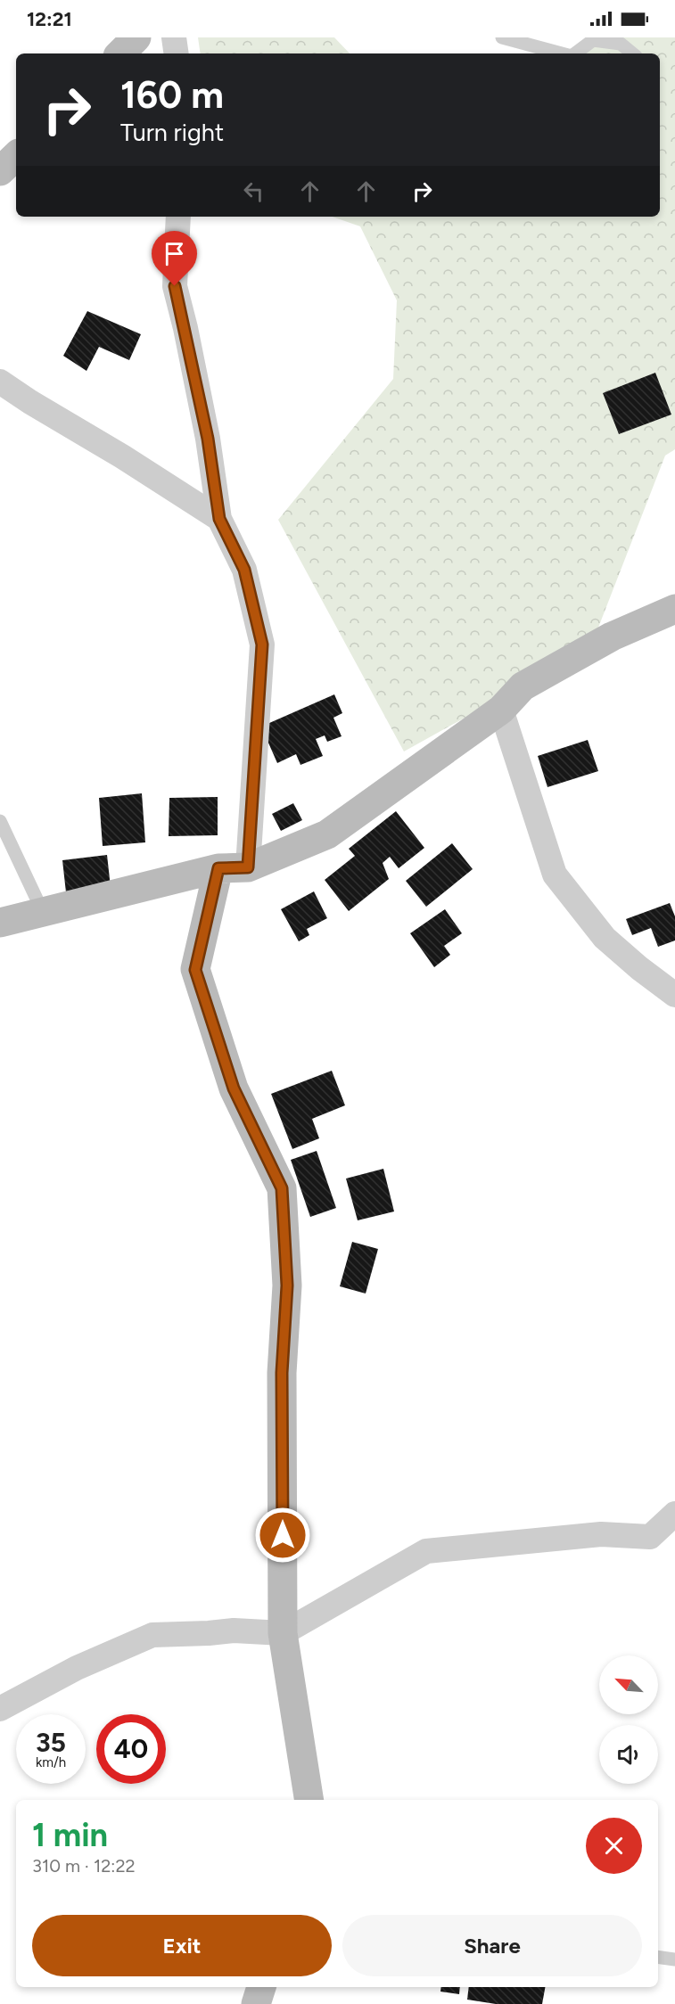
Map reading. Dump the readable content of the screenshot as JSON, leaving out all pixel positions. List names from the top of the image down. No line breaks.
{"north":"top left","page":{"status":"12:21","turn":["160 m","Turn right"],"speed":"35 km/h","limit":"40","heading":["1 min","310 m · 12:22"],"buttons":["Exit","Share"]}}
